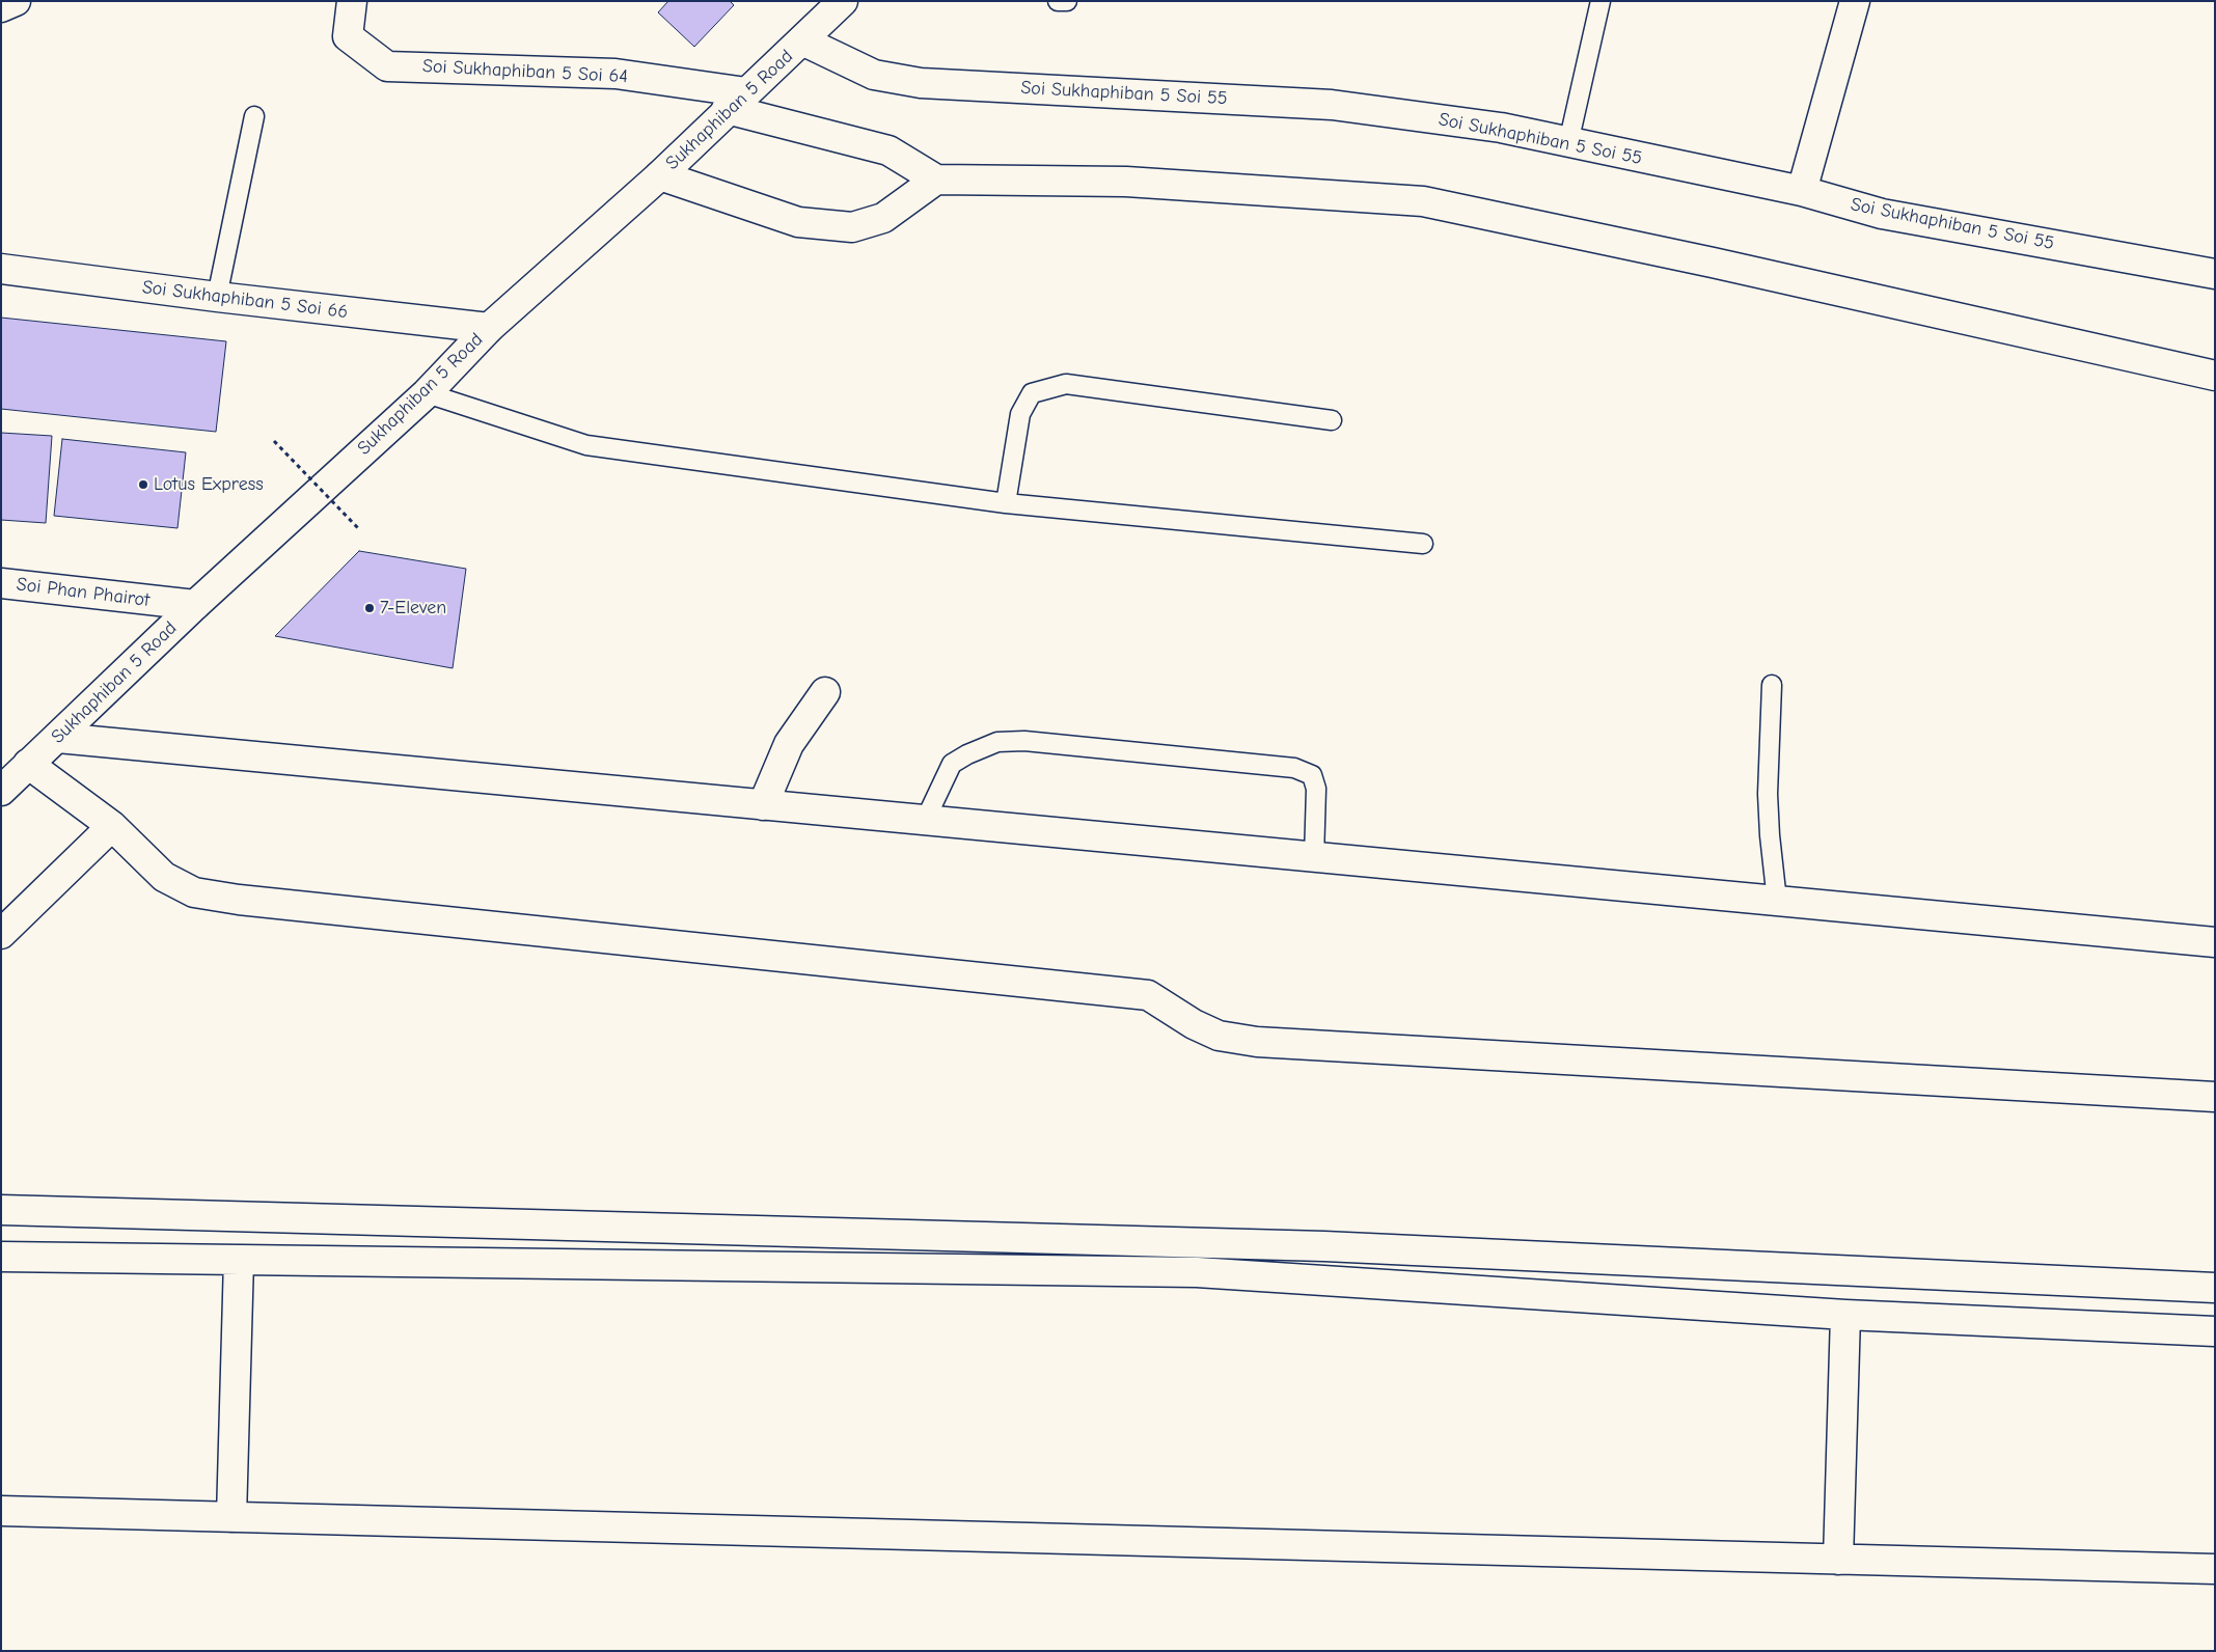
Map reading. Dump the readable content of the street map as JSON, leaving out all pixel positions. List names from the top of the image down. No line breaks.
{"streets":{"street":["Soi Sukhaphiban 5 Soi 64","Soi Sukhaphiban 5 Soi 55","Sukhaphiban 5 Road","Soi Sukhaphiban 5 Soi 66","Soi Phan Phairot"]},"crossings":[["Soi Sukhaphiban 5 Soi 64","Sukhaphiban 5 Road"],["Soi Sukhaphiban 5 Soi 55","Sukhaphiban 5 Road"],["Sukhaphiban 5 Road","Soi Sukhaphiban 5 Soi 66"],["Sukhaphiban 5 Road","Soi Phan Phairot"]],"places":["Lotus Express","7-Eleven"]}
